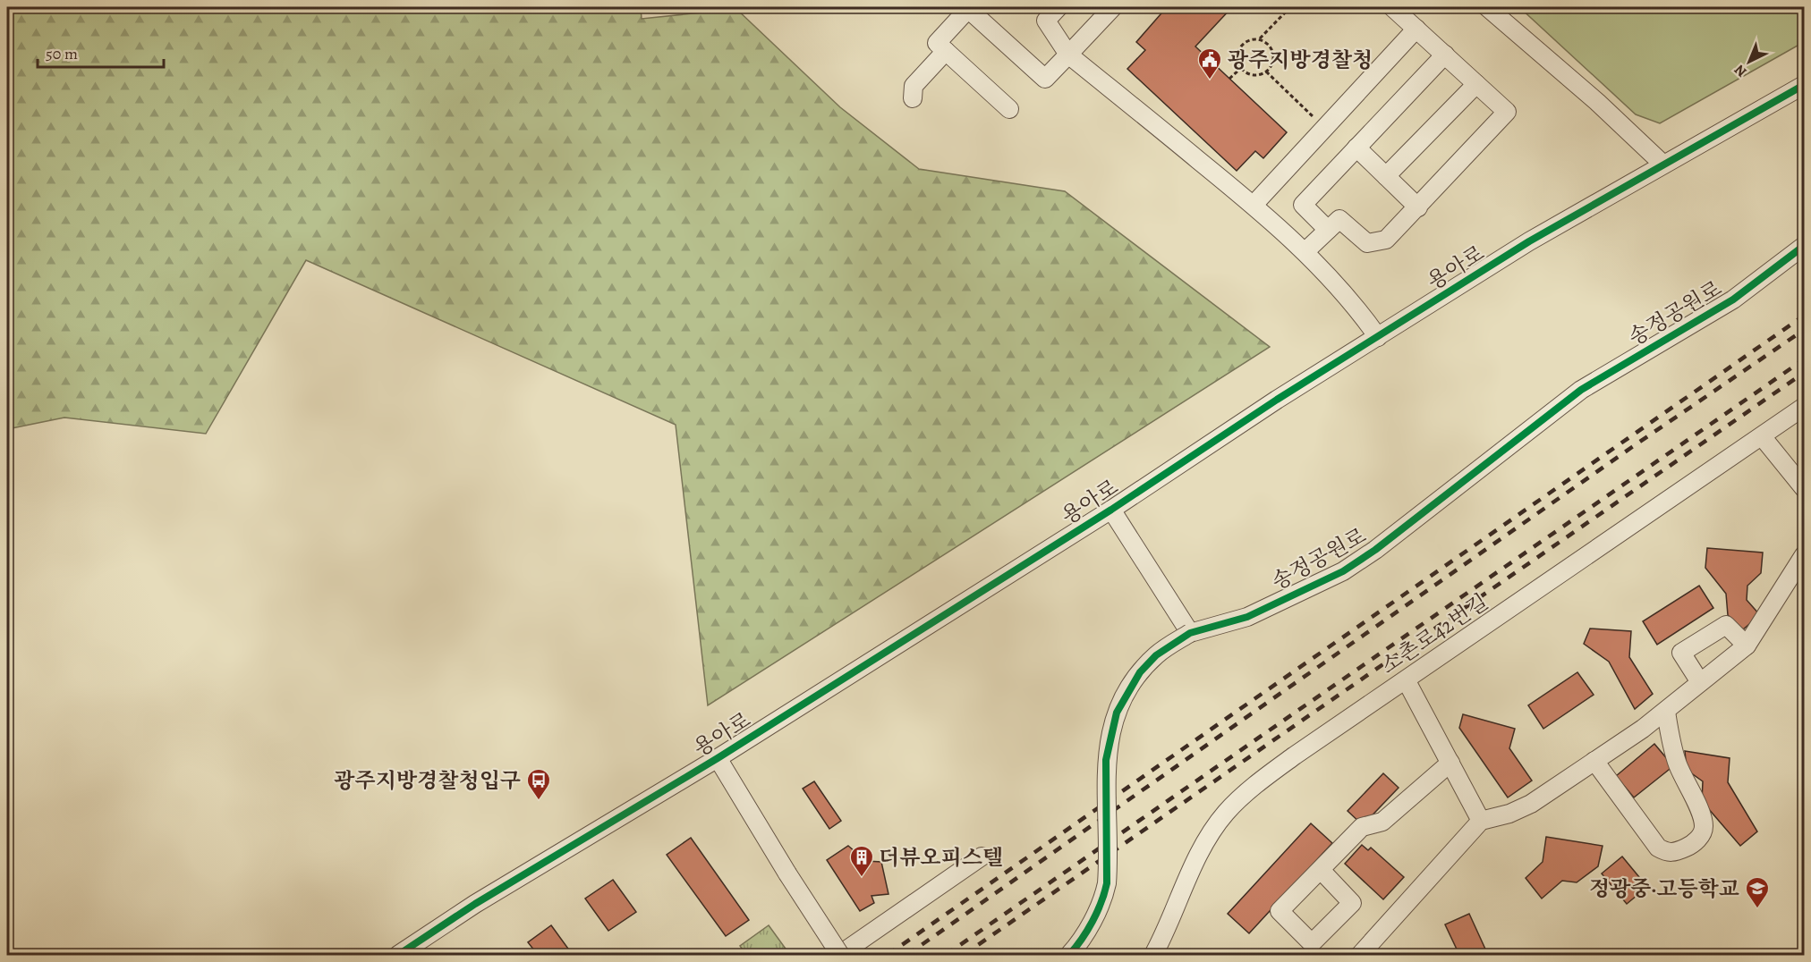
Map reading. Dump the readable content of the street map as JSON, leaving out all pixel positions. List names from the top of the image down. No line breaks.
{"streets":{"street":["용아로","송정공원로","소촌로42번길"]},"places":{"public building":["광주지방경찰청"],"bus stop":["광주지방경찰청입구"],"building":["더뷰오피스텔"],"school or university":["정광중·고등학교"]},"scale_bar":"50 m","north":"bottom left"}
